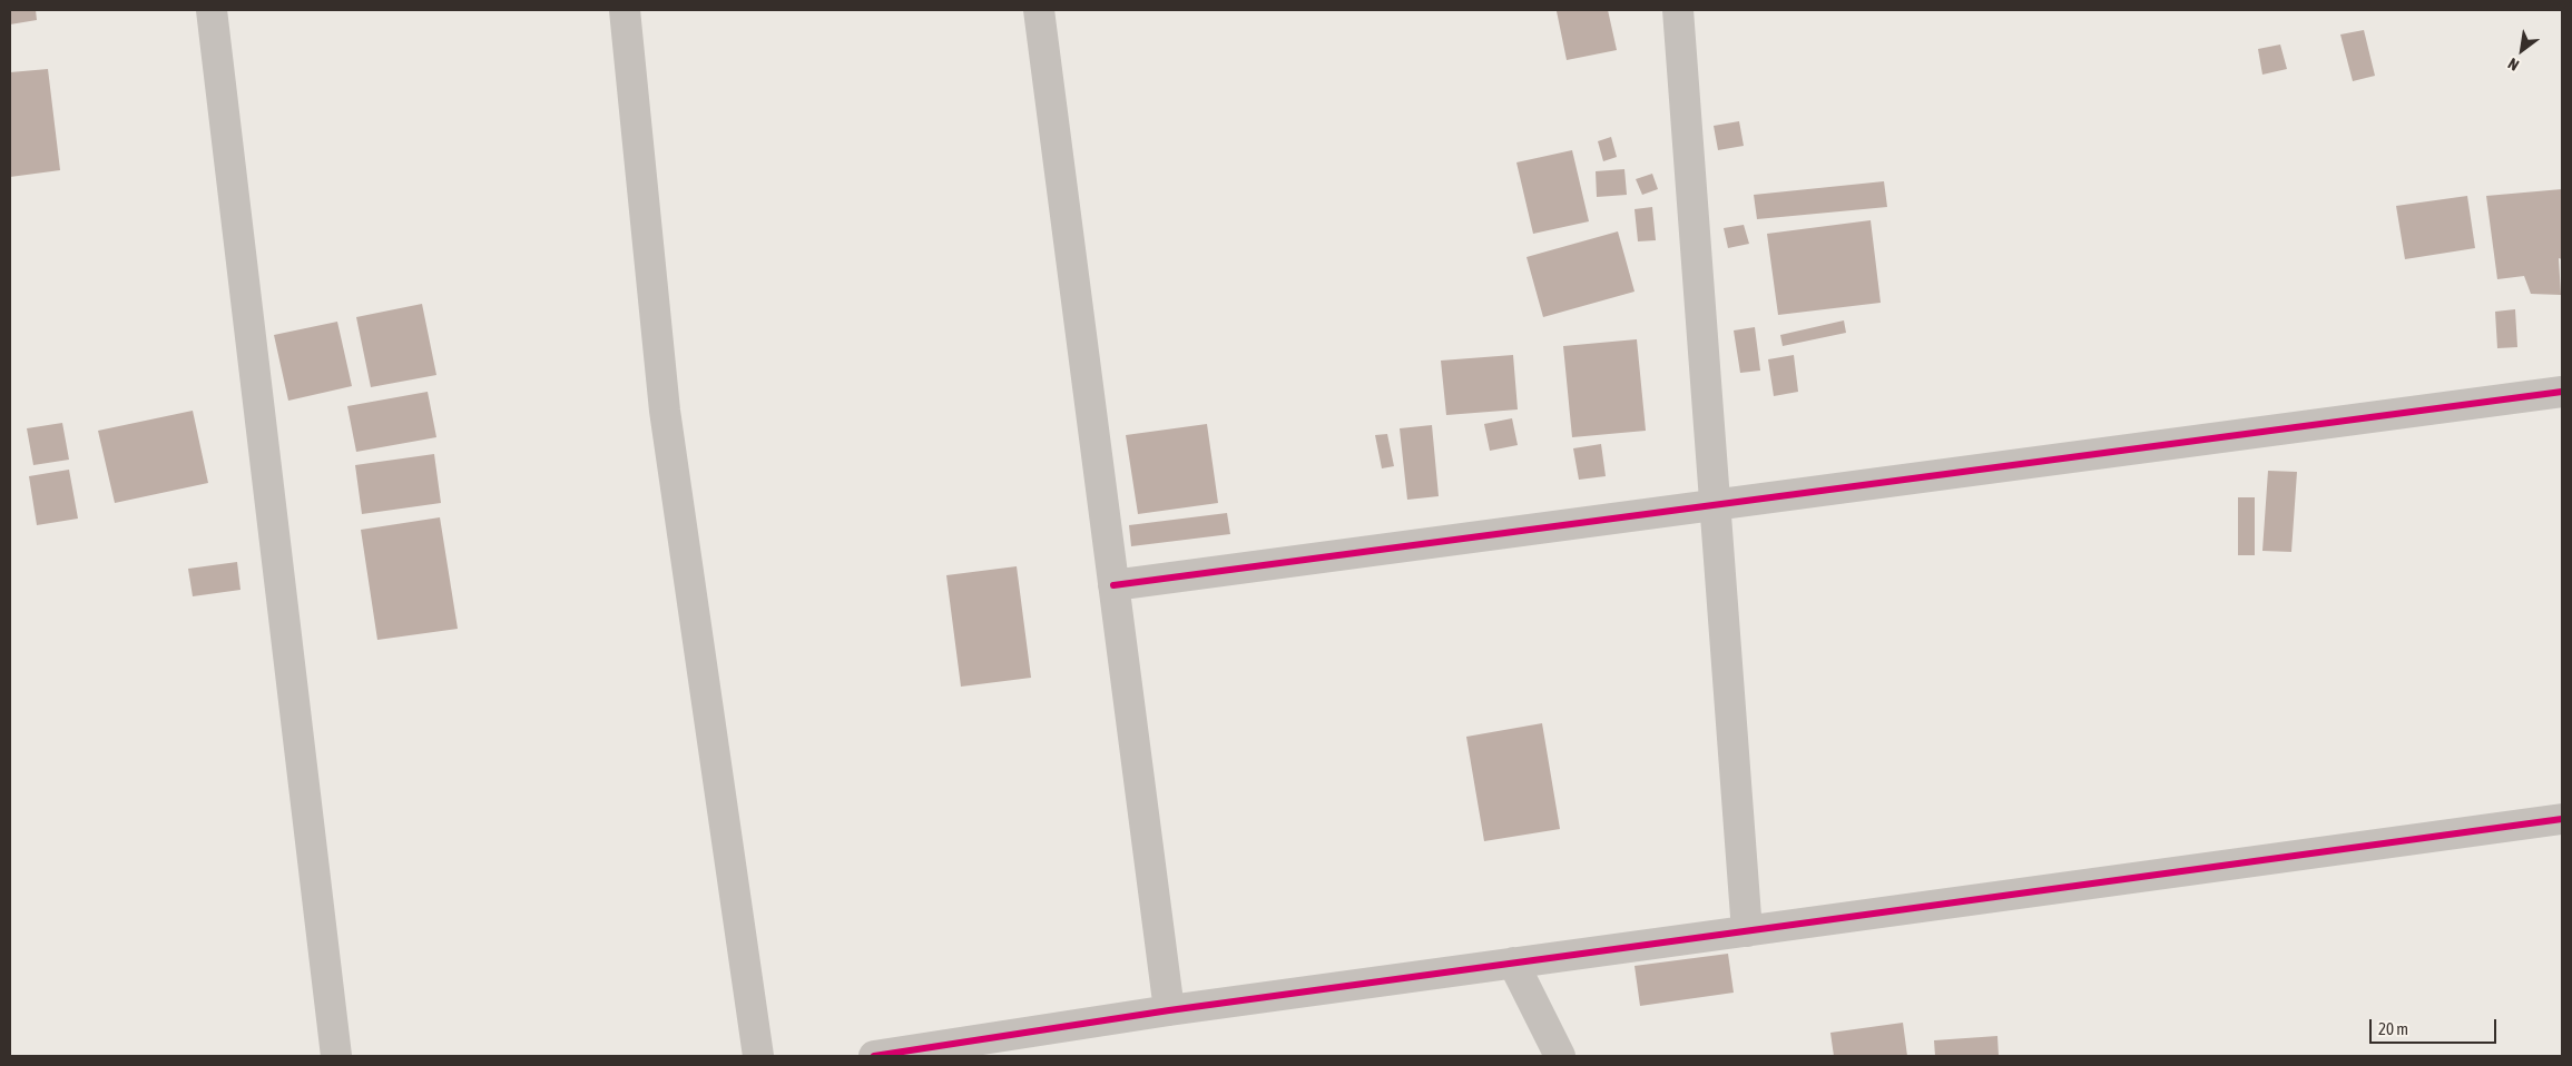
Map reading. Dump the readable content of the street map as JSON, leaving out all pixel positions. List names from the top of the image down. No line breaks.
{"scale_bar":"20 m","north":"bottom left"}
